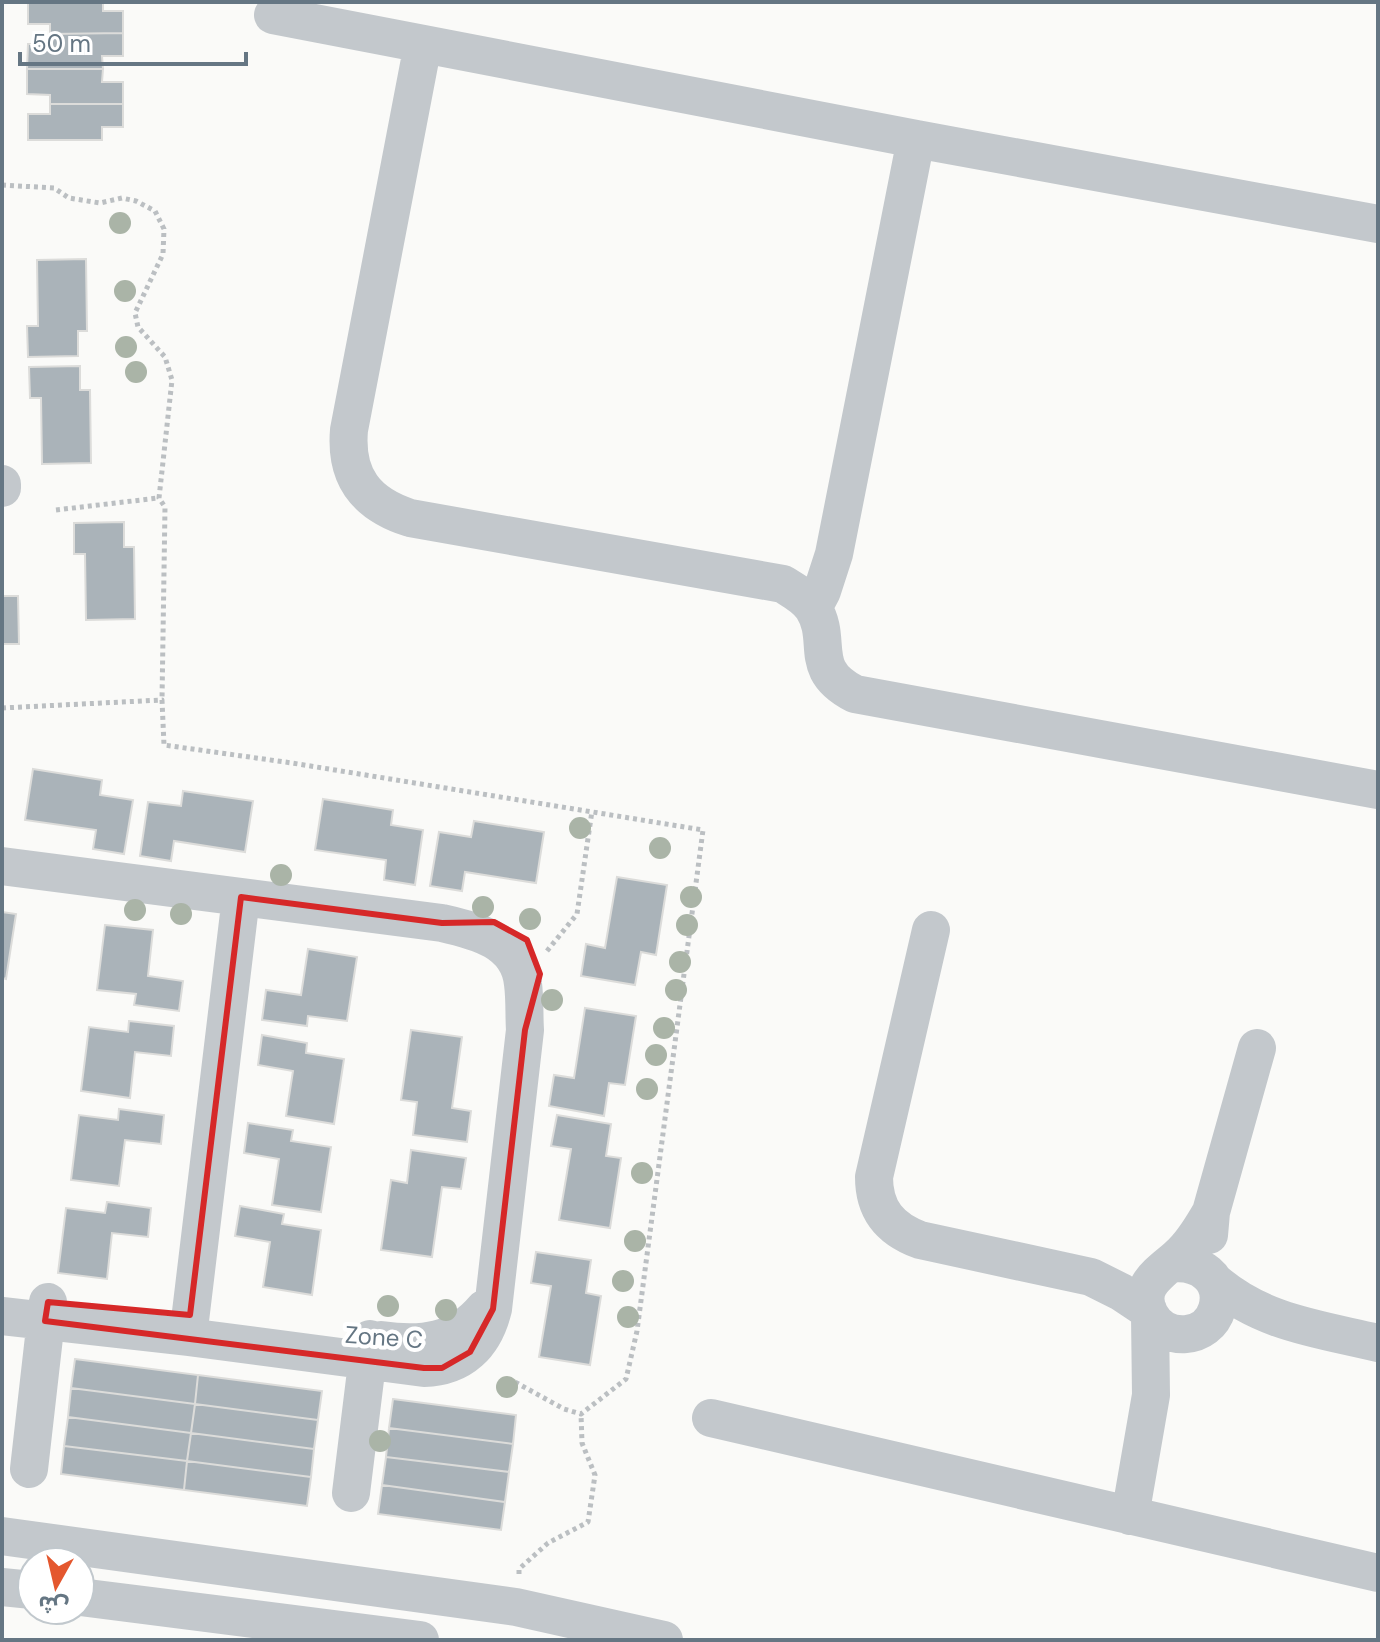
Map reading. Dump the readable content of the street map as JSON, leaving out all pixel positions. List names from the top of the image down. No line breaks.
{"streets":{"street":["Zone C"]},"scale_bar":"50 m","north":"bottom"}
